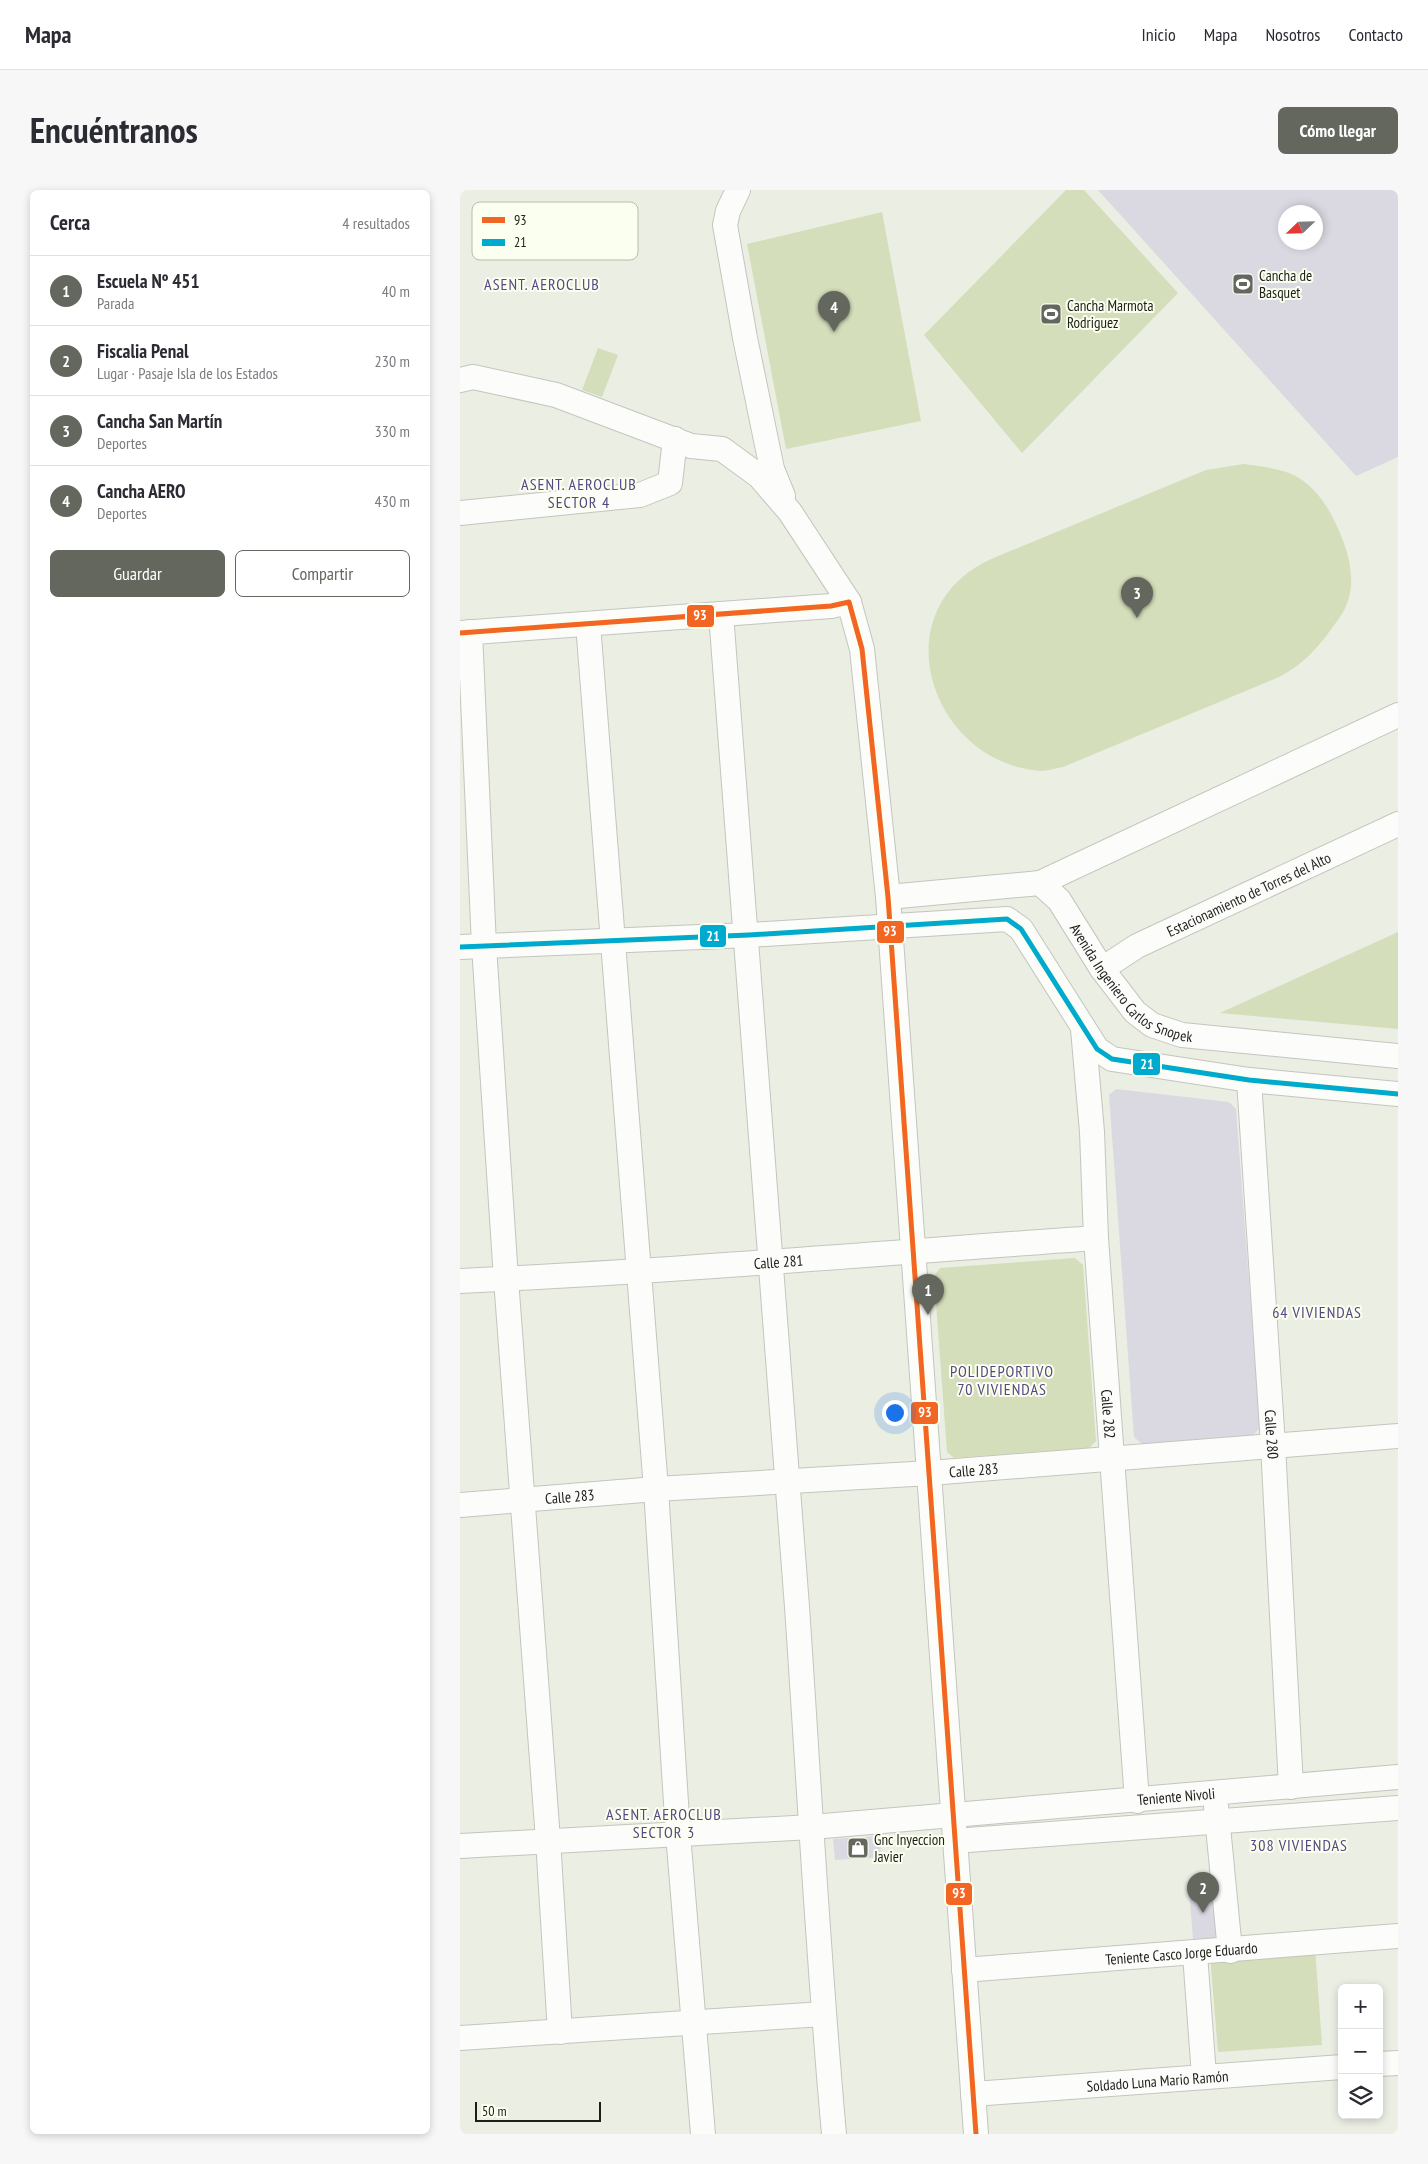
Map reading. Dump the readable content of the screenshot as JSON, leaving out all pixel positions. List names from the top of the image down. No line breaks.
{"streets":{"street":["Estacionamiento de Torres del Alto","Avenida Ingeniero Carlos Snopek","Calle 281","Calle 282","Calle 280","Calle 283","Teniente Nivoli","Teniente Casco Jorge Eduardo","Soldado Luna Mario Ramón"]},"crossings":[["Estacionamiento de Torres del Alto","Avenida Ingeniero Carlos Snopek"],["Calle 281","Calle 282"],["Calle 282","Calle 283"],["Calle 282","Teniente Nivoli"],["Calle 280","Calle 283"],["Calle 280","Teniente Nivoli"]],"districts":["ASENT. AEROCLUB","ASENT. AEROCLUB SECTOR 4","64 VIVIENDAS","POLIDEPORTIVO 70 VIVIENDAS","ASENT. AEROCLUB SECTOR 3","308 VIVIENDAS"],"places":{"sports":["Cancha de Basquet","Cancha Marmota Rodriguez"],"shop":["Gnc Inyeccion Javier"]},"lines":["transit line 93","transit line 21"],"legend":["93","21"],"scale_bar":"50 m","north":"bottom left","page":{"header":"Mapa","nav":["Inicio","Mapa","Nosotros","Contacto"],"title":"Encuéntranos","buttons":["Cómo llegar",["Guardar","Compartir"]],"heading":["Cerca","4 resultados"],"list":[{"mark":"1","name":"Escuela Nº 451","note":"Parada","value":"40 m"},{"mark":"2","name":"Fiscalia Penal","note":"Lugar · Pasaje Isla de los Estados","value":"230 m"},{"mark":"3","name":"Cancha San Martín","note":"Deportes","value":"330 m"},{"mark":"4","name":"Cancha AERO","note":"Deportes","value":"430 m"}],"pins":["4","3","1","2"],"map_buttons":["+","−"],"scale":"50 m"}}
